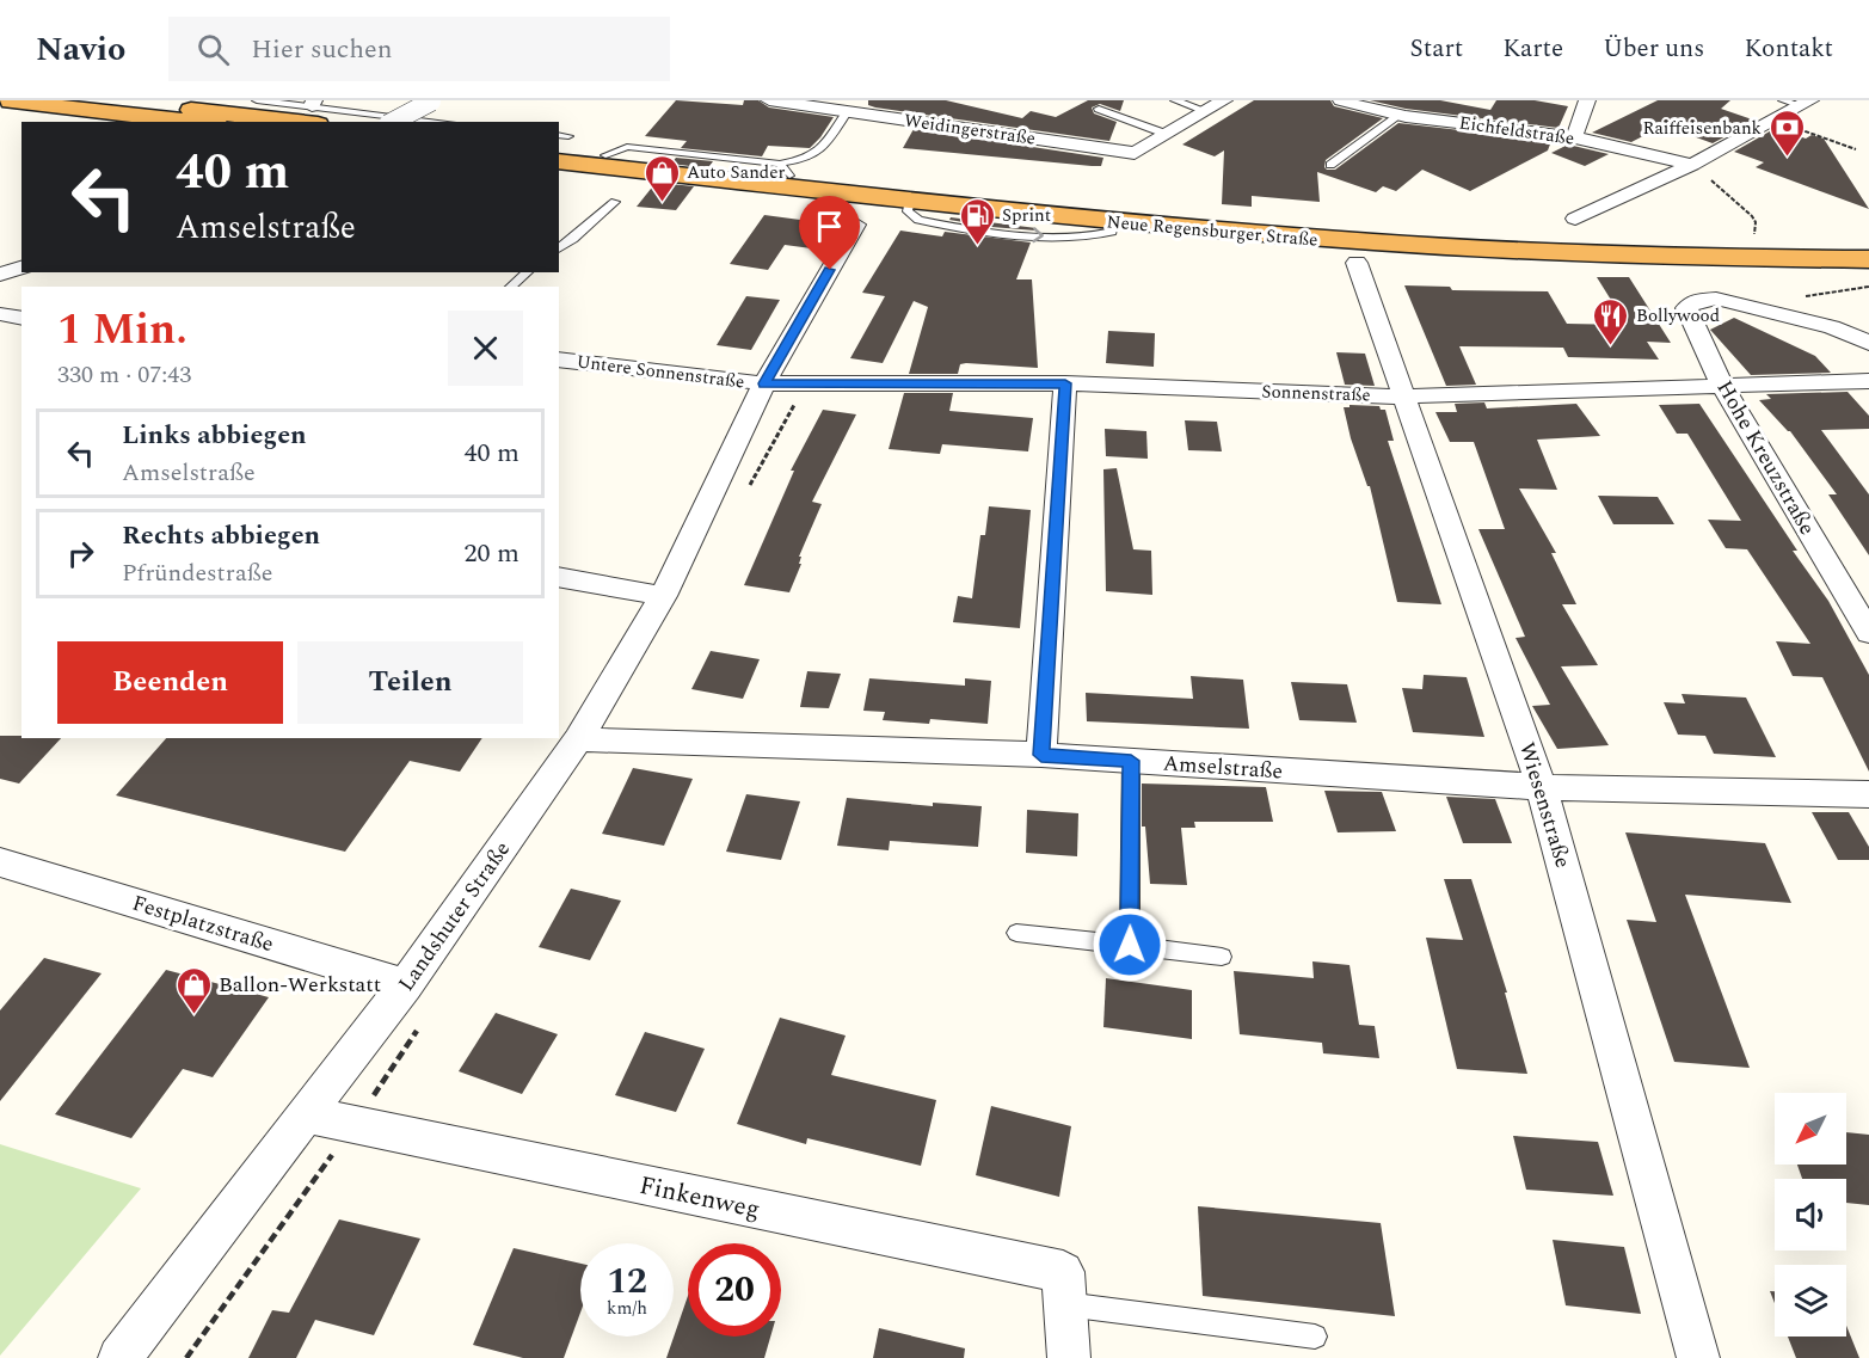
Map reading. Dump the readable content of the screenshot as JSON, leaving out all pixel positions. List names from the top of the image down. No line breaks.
{"streets":{"highway":["Neue Regensburger Straße"],"street":["Weidingerstraße","Eichfeldstraße","Untere Sonnenstraße","Sonnenstraße","Hohe Kreuzstraße","Amselstraße","Wiesenstraße","Landshuter Straße","Festplatzstraße","Finkenweg"]},"crossings":[["Untere Sonnenstraße","Sonnenstraße"],["Untere Sonnenstraße","Landshuter Straße"],["Sonnenstraße","Hohe Kreuzstraße"],["Sonnenstraße","Wiesenstraße"],["Sonnenstraße","Landshuter Straße"],["Amselstraße","Wiesenstraße"],["Amselstraße","Landshuter Straße"],["Landshuter Straße","Festplatzstraße"],["Landshuter Straße","Finkenweg"]],"places":{"bank":["Raiffeisenbank"],"shop":["Auto Sander","Ballon-Werkstatt"],"fuel station":["Sprint"],"restaurant":["Bollywood"]},"north":"bottom left","page":{"header":"Navio","search":"Hier suchen","nav":["Start","Karte","Über uns","Kontakt"],"turn":["40 m","Amselstraße"],"heading":["1 Min.","330 m · 07:43"],"list":[{"name":"Links abbiegen","note":"Amselstraße","value":"40 m"},{"name":"Rechts abbiegen","note":"Pfründestraße","value":"20 m"}],"buttons":["Beenden","Teilen"],"speed":"12 km/h","limit":"20"}}
